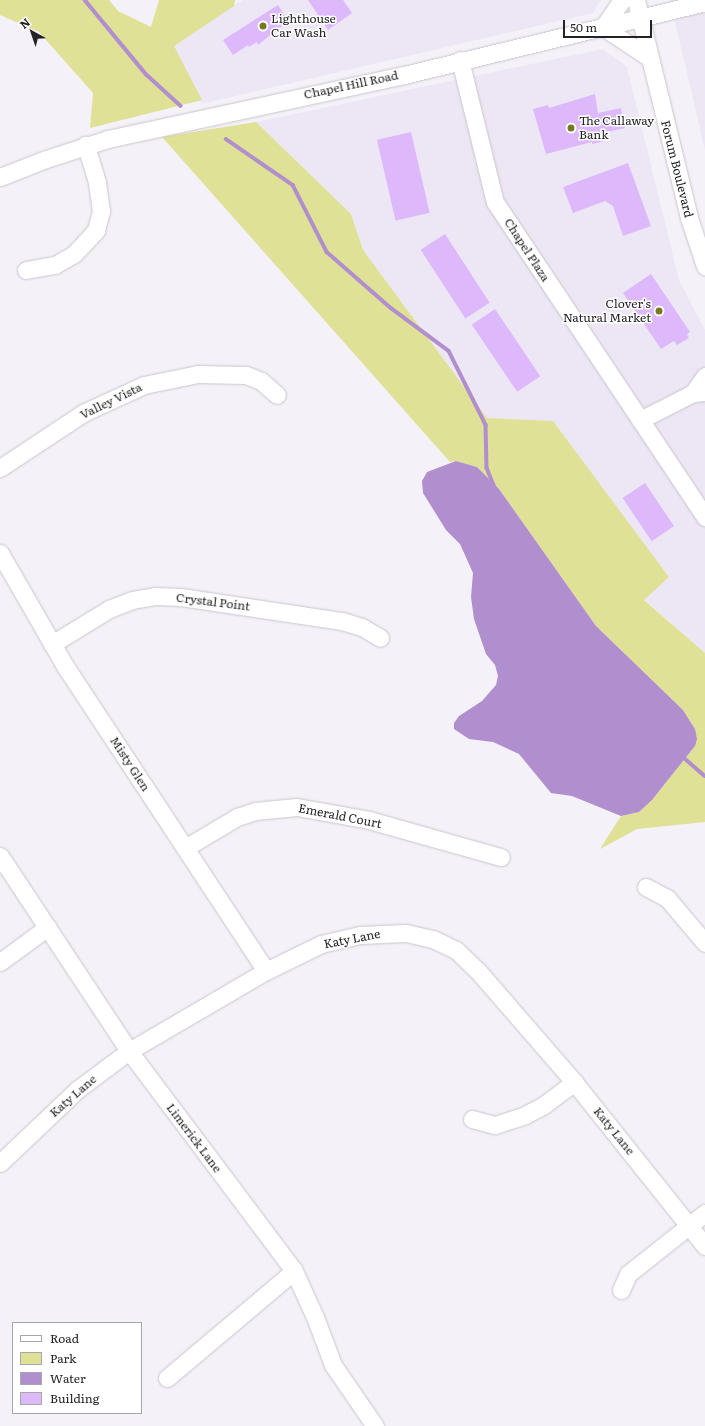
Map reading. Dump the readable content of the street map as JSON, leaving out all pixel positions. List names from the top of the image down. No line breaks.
{"streets":{"street":["Chapel Hill Road","Forum Boulevard","Chapel Plaza","Valley Vista","Crystal Point","Misty Glen","Emerald Court","Katy Lane","Limerick Lane"]},"crossings":[["Chapel Hill Road","Forum Boulevard"],["Chapel Hill Road","Chapel Plaza"],["Crystal Point","Misty Glen"],["Misty Glen","Emerald Court"],["Misty Glen","Katy Lane"],["Katy Lane","Limerick Lane"]],"places":["Lighthouse Car Wash","The Callaway Bank","Clover's Natural Market"],"legend":["Road","Park","Water","Building"],"scale_bar":"50 m","north":"top left"}
